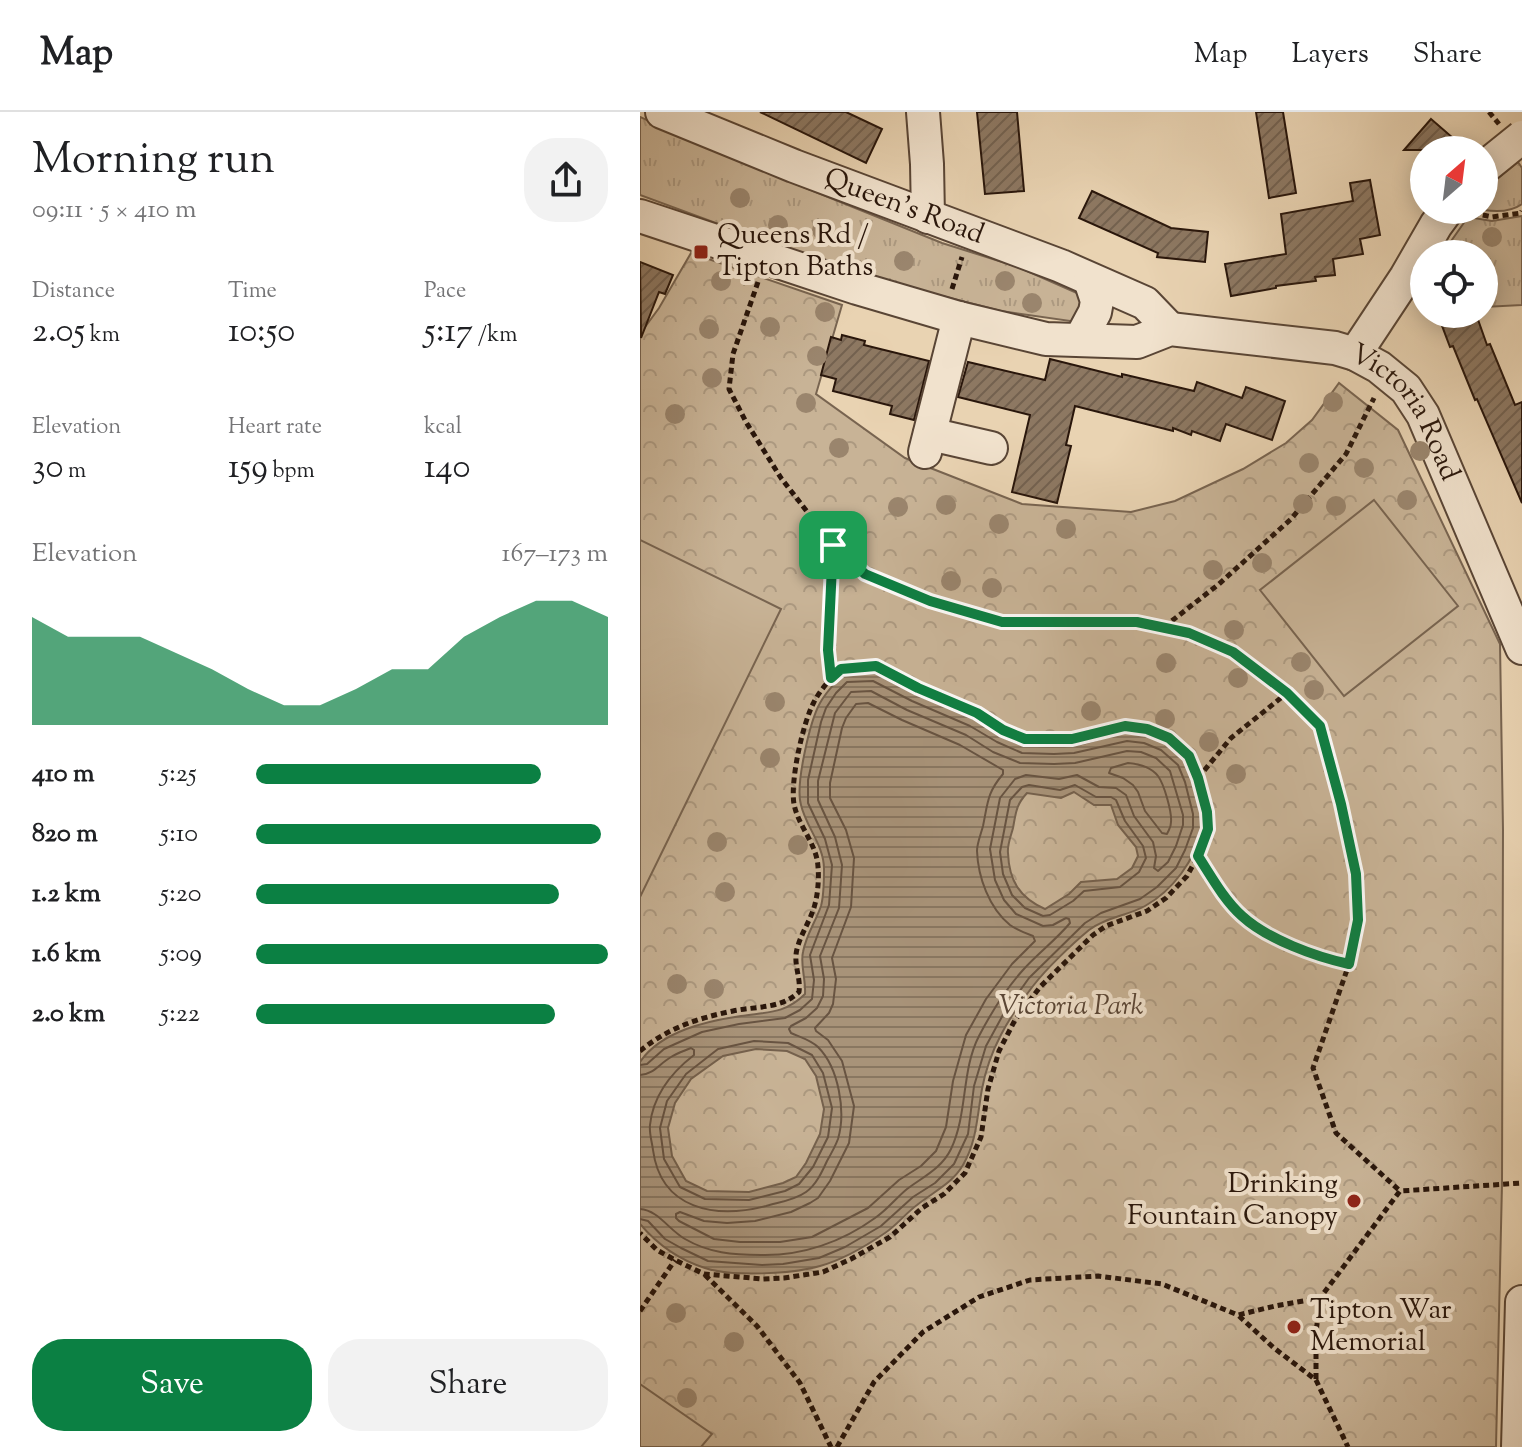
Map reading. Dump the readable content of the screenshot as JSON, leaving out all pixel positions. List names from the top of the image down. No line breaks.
{"streets":{"street":["Queen's Road","Victoria Road"]},"crossings":[["Queen's Road","Victoria Road"]],"parks":["Victoria Park"],"places":{"transit":["Queens Rd / Tipton Baths"],"other":["Drinking Fountain Canopy","Tipton War Memorial"]},"north":"top right","page":{"header":"Map","nav":["Map","Layers","Share"],"heading":["Morning run","09:11 · 5 × 410 m"],"stats":[["Distance","2.05 km"],["Time","10:50"],["Pace","5:17 /km"],["Elevation","30 m"],["Heart rate","159 bpm"],["kcal","140"]],"chart":["Elevation","167–173 m"],"list":[{"name":"410 m","note":"5:25"},{"name":"820 m","note":"5:10"},{"name":"1.2 km","note":"5:20"},{"name":"1.6 km","note":"5:09"},{"name":"2.0 km","note":"5:22"}],"buttons":["Save","Share"]}}
